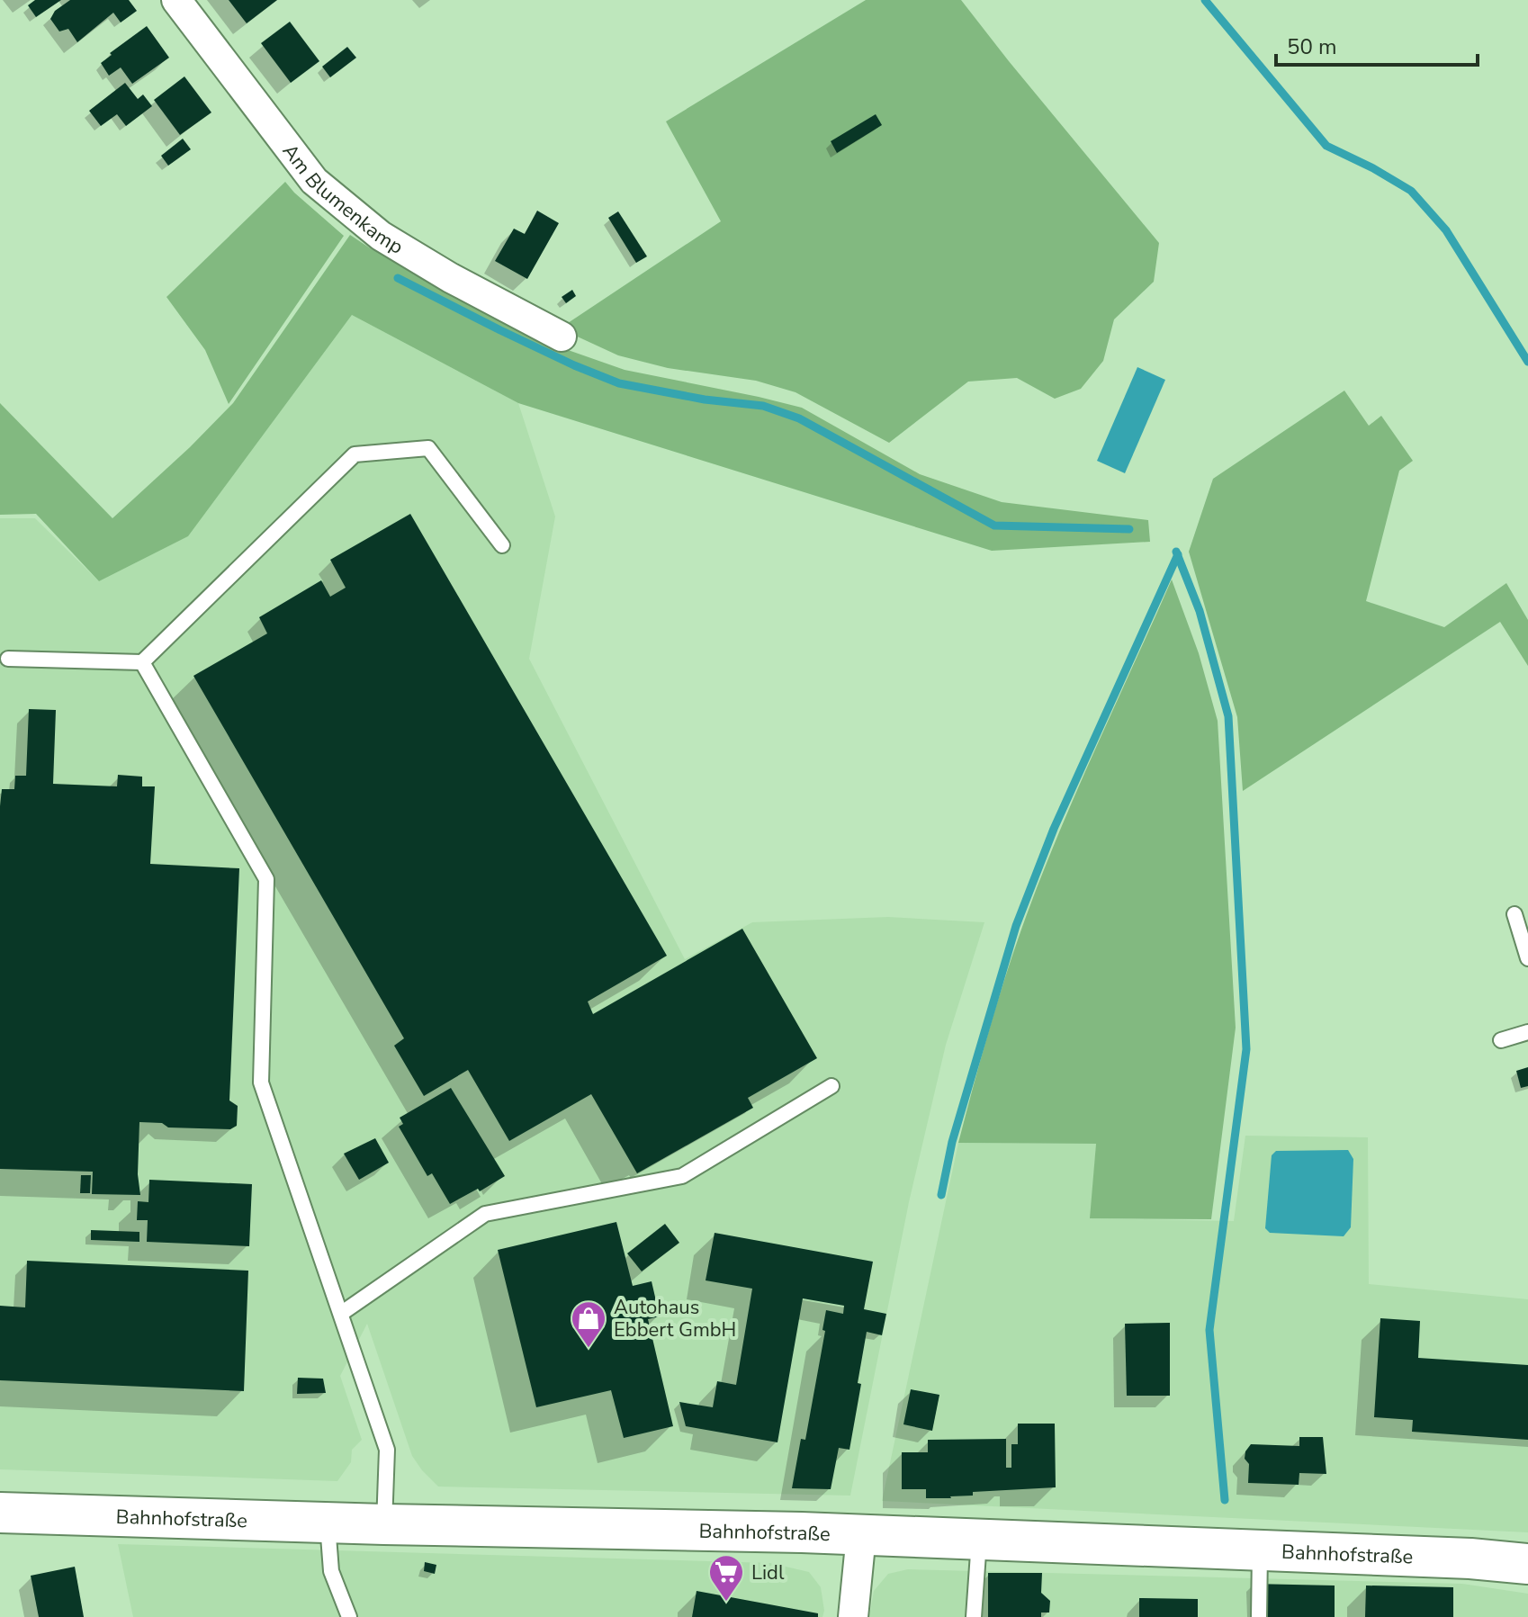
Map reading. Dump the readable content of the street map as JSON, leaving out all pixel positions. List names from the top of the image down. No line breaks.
{"streets":{"main road":["Bahnhofstraße"],"street":["Am Blumenkamp"]},"places":{"shop":["Autohaus Ebbert GmbH"],"supermarket":["Lidl"]},"scale_bar":"50 m"}
